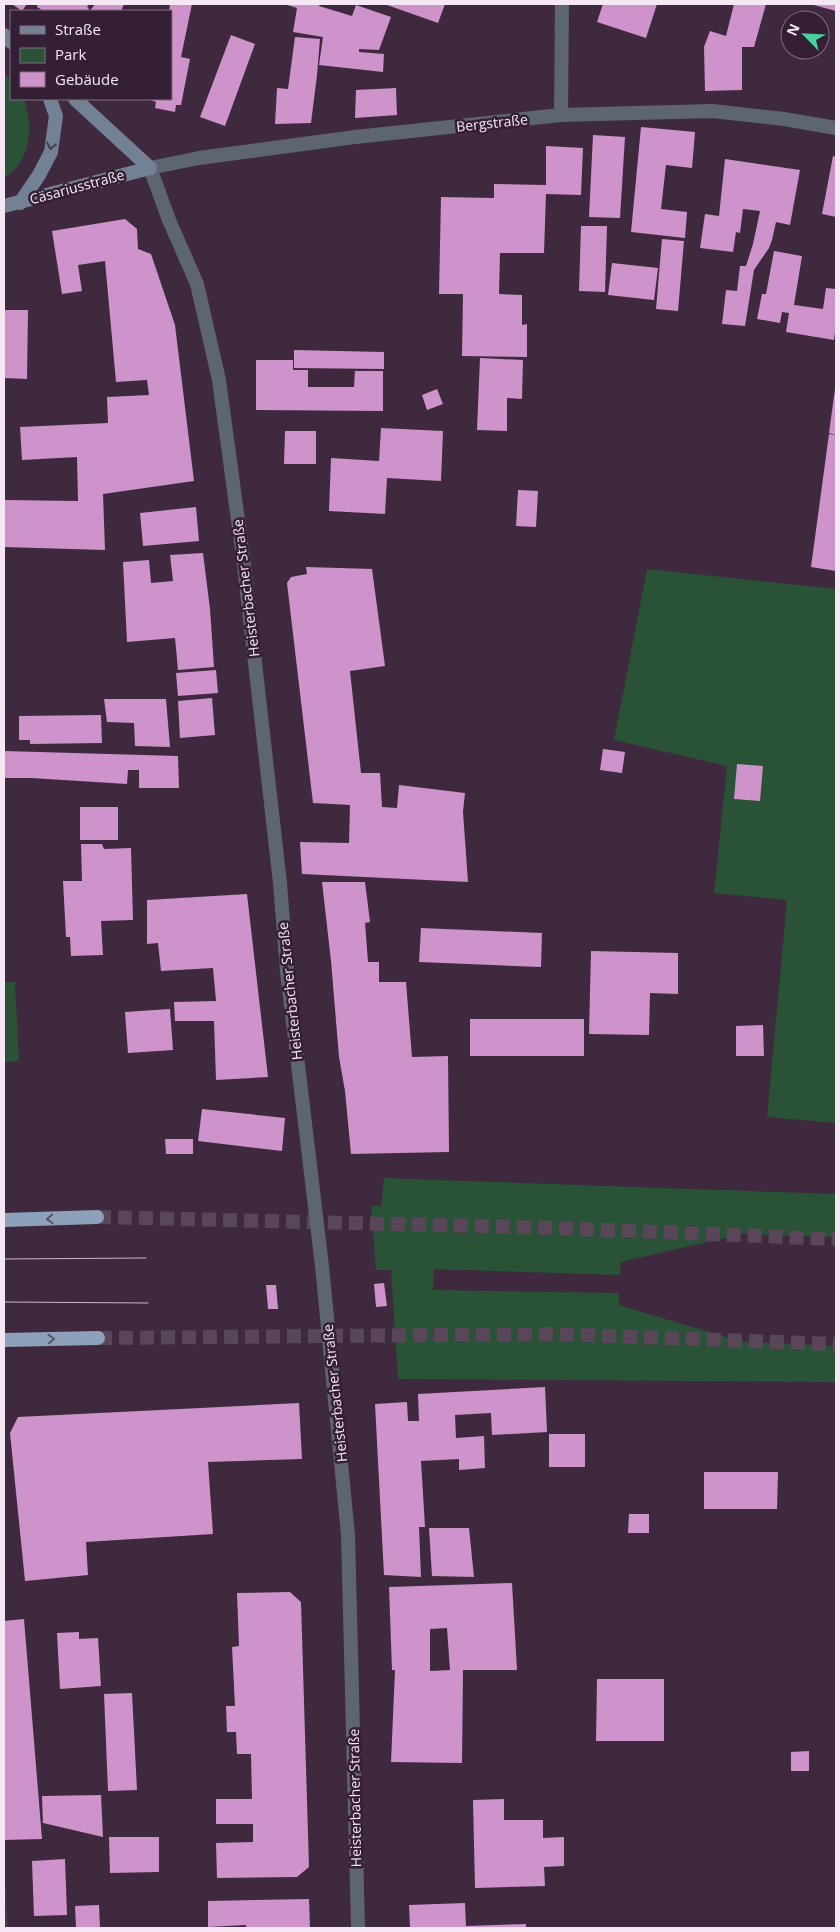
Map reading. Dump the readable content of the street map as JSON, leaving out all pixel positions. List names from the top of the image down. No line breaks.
{"streets":{"main road":["Cäsariusstraße","Heisterbacher Straße"],"street":["Bergstraße"]},"crossings":[["Bergstraße","Cäsariusstraße"],["Bergstraße","Heisterbacher Straße"],["Cäsariusstraße","Heisterbacher Straße"]],"legend":["Straße","Park","Gebäude"],"north":"top left"}
